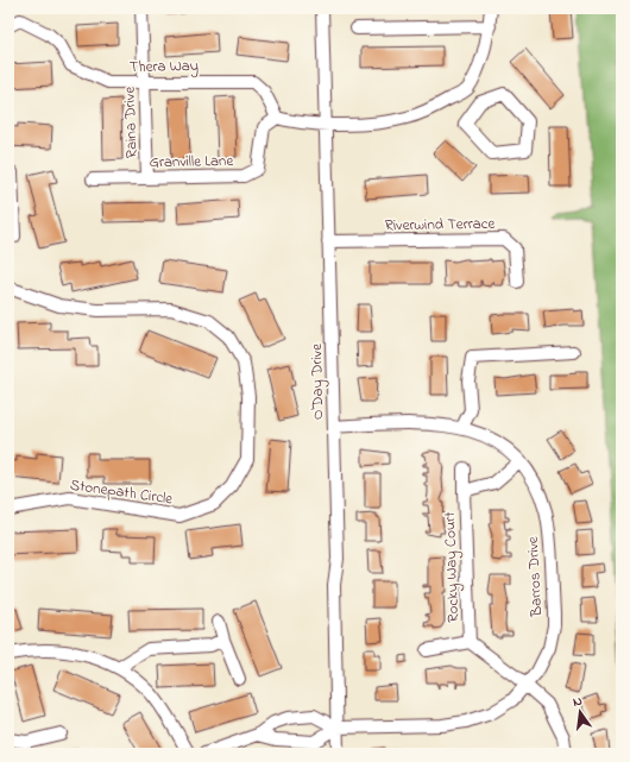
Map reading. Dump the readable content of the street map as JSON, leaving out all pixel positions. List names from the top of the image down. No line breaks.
{"streets":{"street":["Thera Way","Raina Drive","Granville Lane","Riverwind Terrace","O'Day Drive","Stonepath Circle","Rocky Way Court","Barros Drive"]},"crossings":[["Thera Way","Raina Drive"],["Thera Way","Granville Lane"],["Raina Drive","Granville Lane"],["Riverwind Terrace","O'Day Drive"],["O'Day Drive","Barros Drive"],["Rocky Way Court","Barros Drive"]],"north":"top"}
